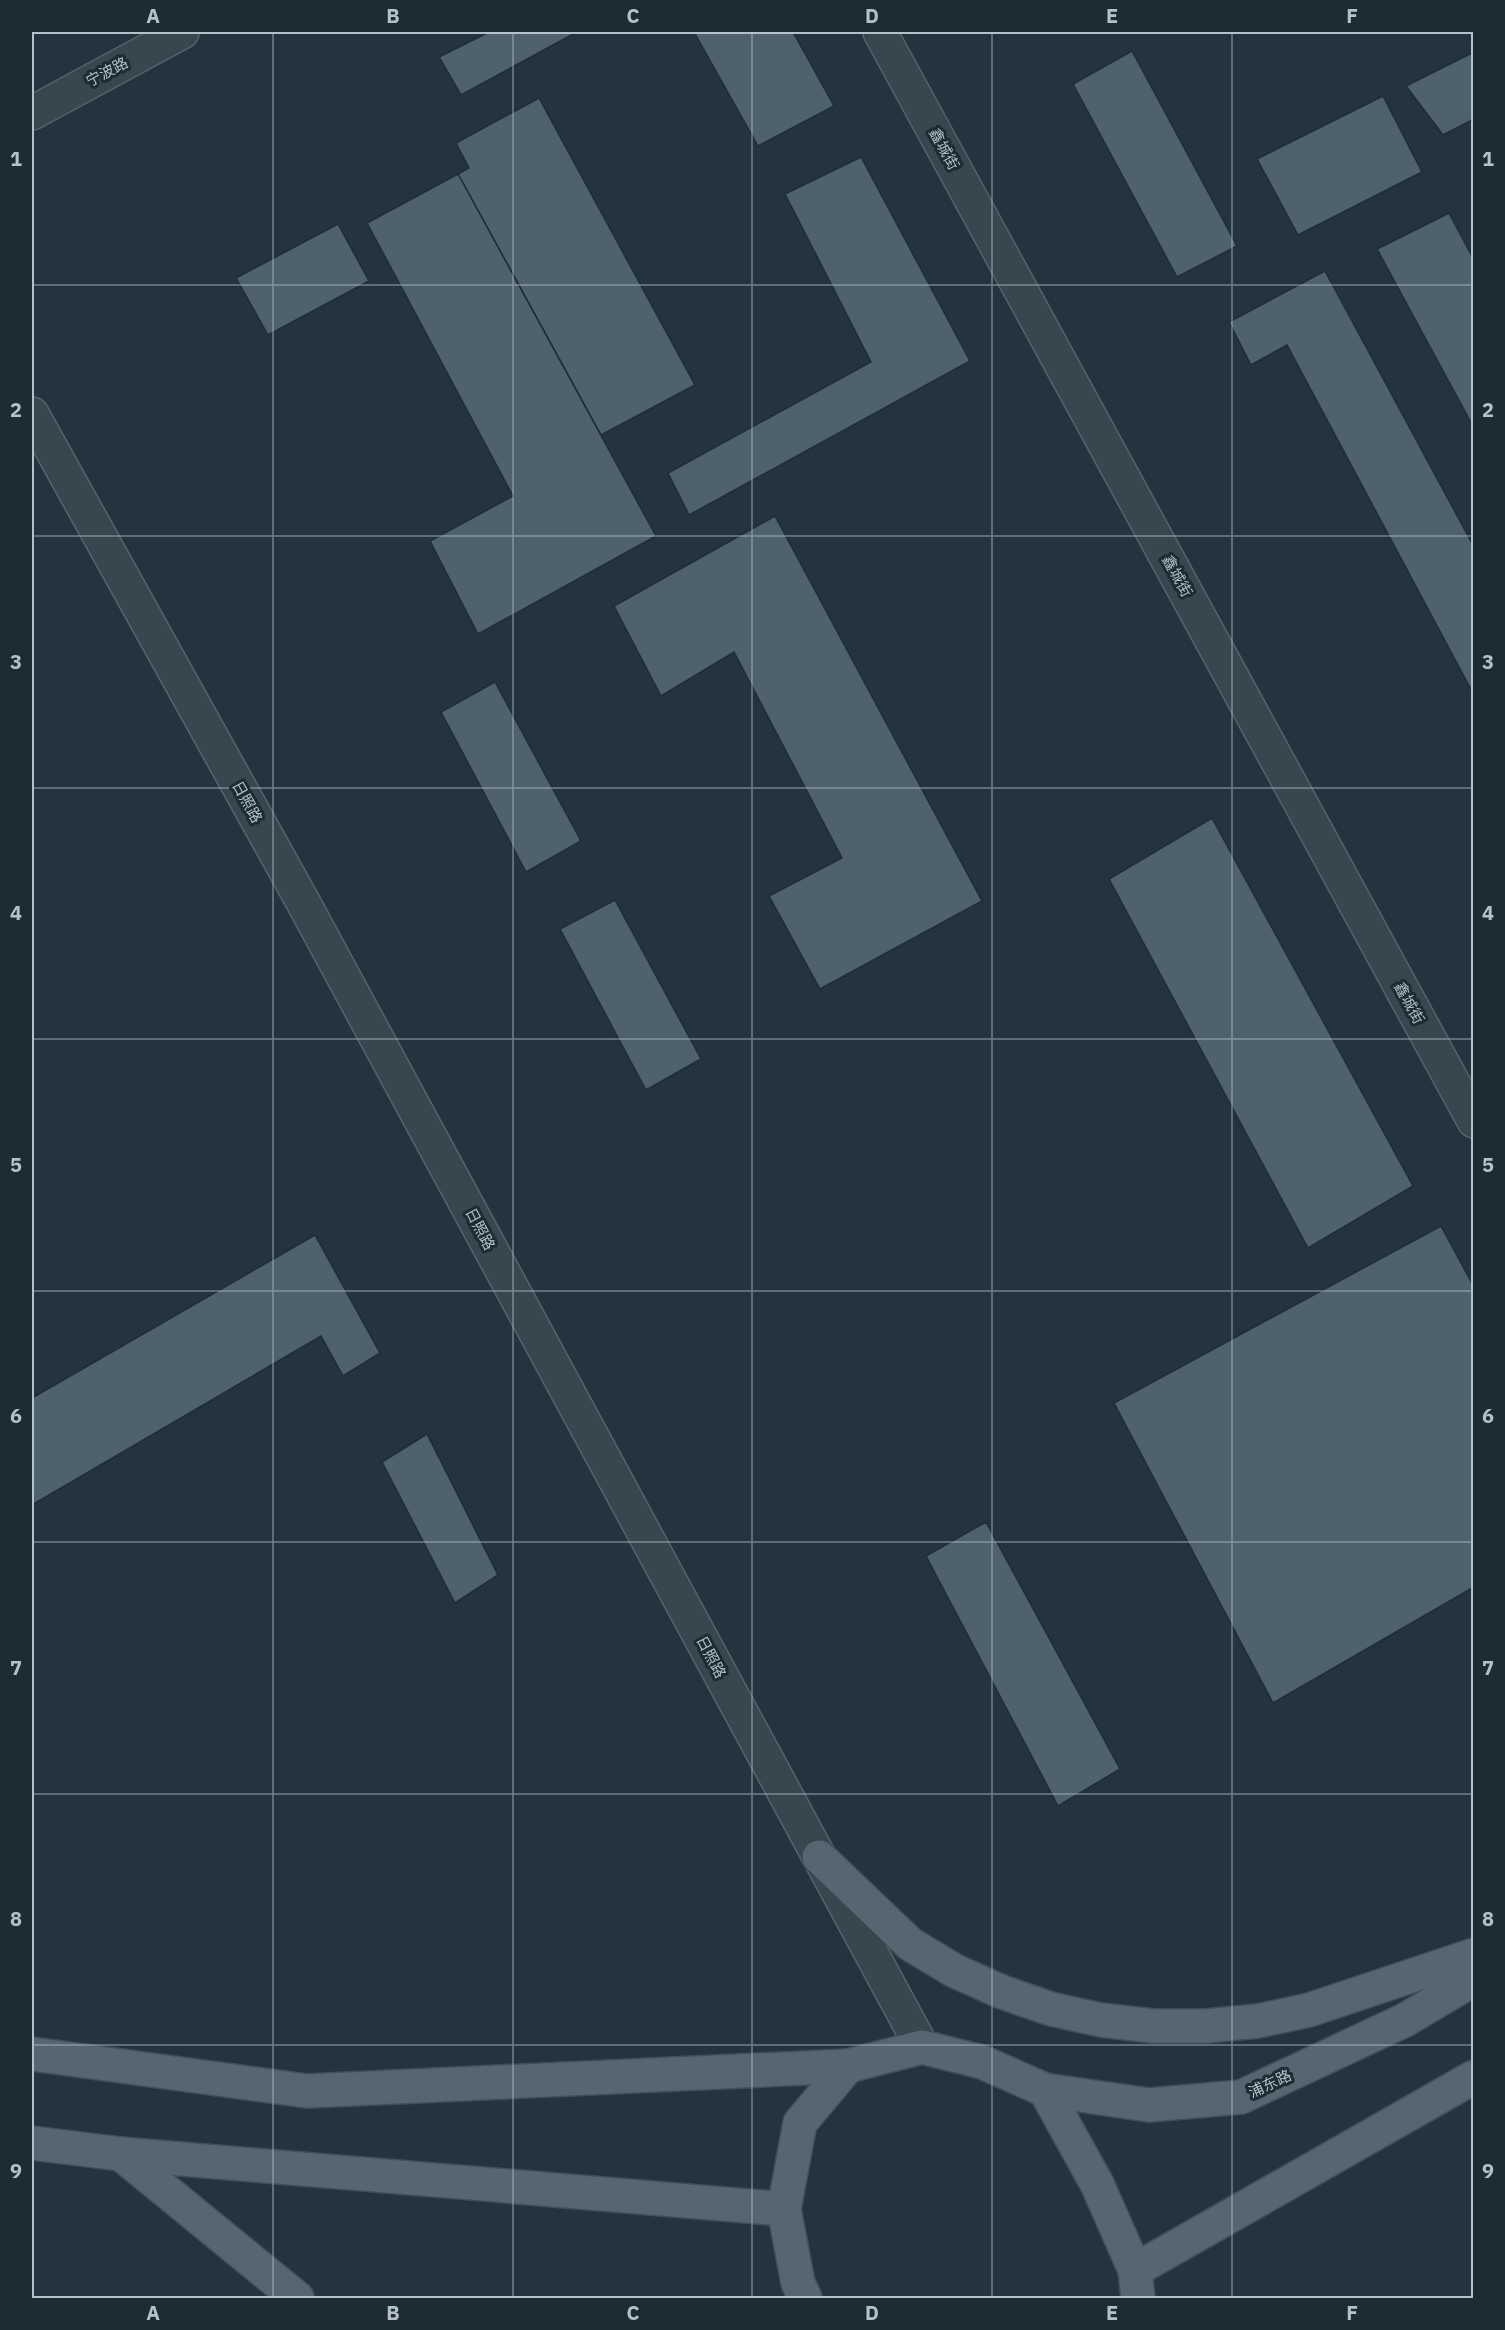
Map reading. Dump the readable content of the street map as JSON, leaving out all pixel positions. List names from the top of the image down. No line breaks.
{"streets":{"main road":["浦东路"],"street":["宁波路","鑫城街","日照路"]},"crossings":[["日照路","浦东路"]],"grid":{"columns":["A","B","C","D","E","F"],"rows":["1","2","3","4","5","6","7","8","9"]}}
